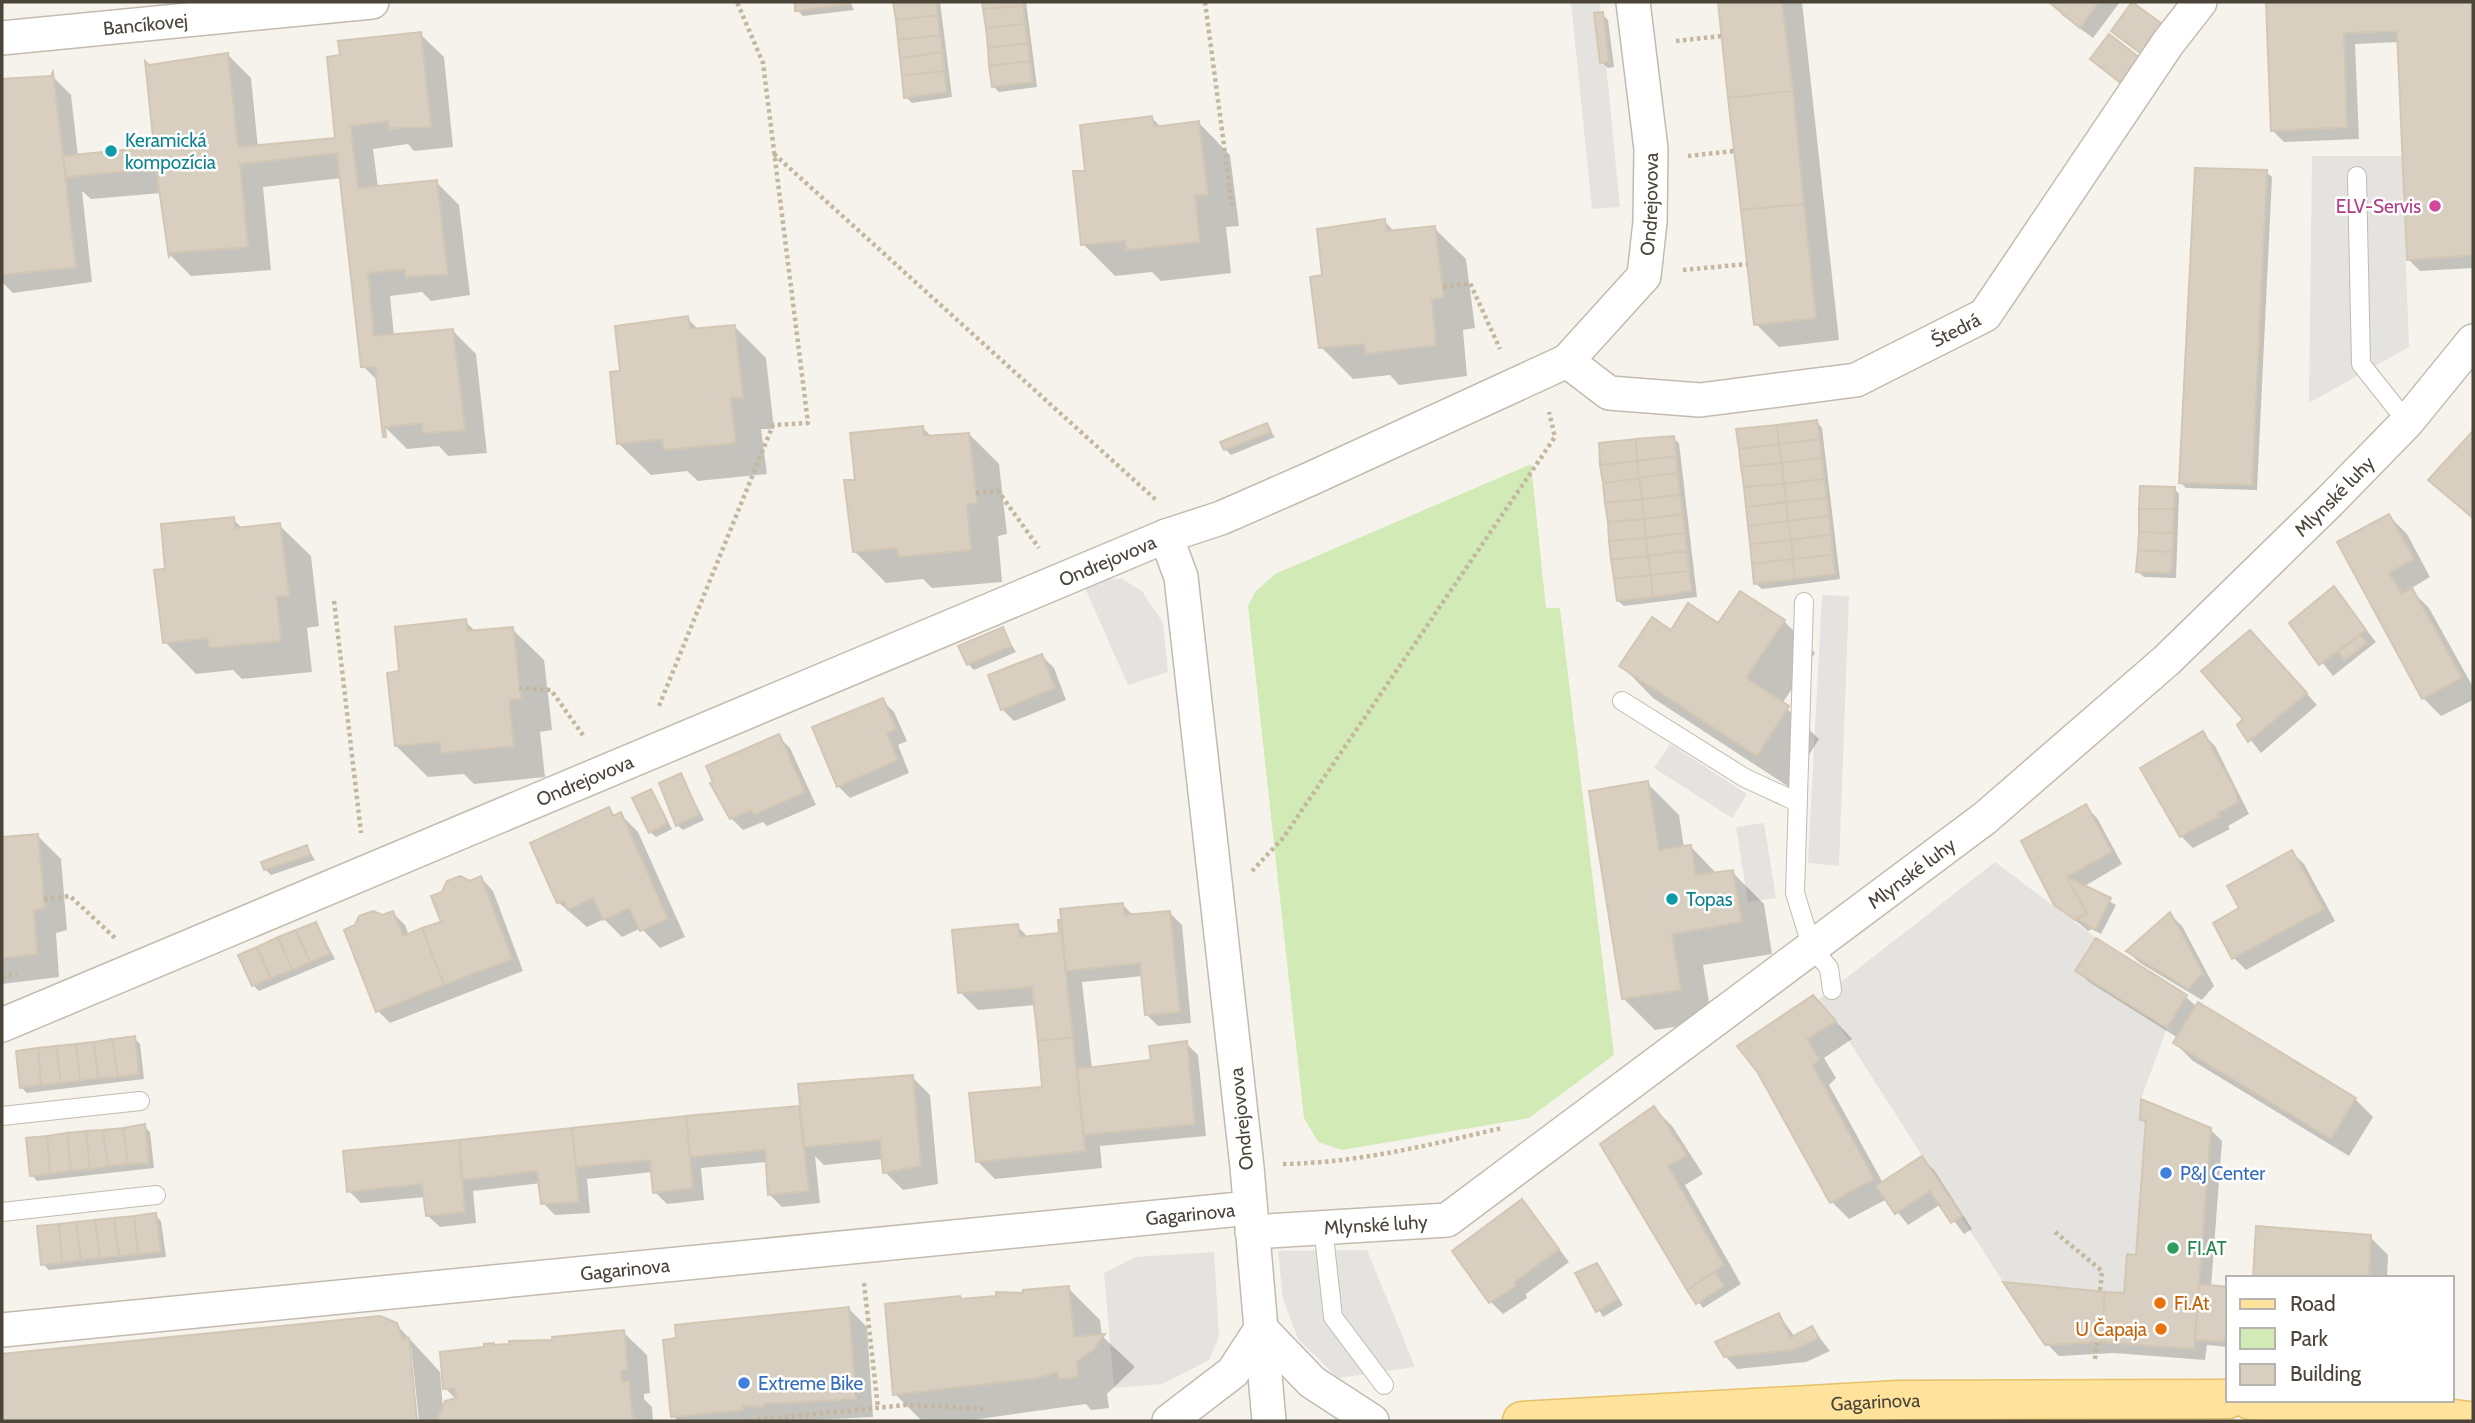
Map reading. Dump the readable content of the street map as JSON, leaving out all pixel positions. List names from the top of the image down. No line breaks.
{"streets":{"main road":["Gagarinova"],"street":["Bancíkovej","Ondrejovova","Štedrá","Mlynské luhy"]},"crossings":[["Ondrejovova","Štedrá"],["Ondrejovova","Mlynské luhy"],["Ondrejovova","Gagarinova"],["Mlynské luhy","Gagarinova"]],"places":["Keramická kompozícia","ELV-Servis","Topas","P&J Center","FI.AT","Fi.At","U Čapaja","Extreme Bike"],"legend":["Road","Park","Building"]}
